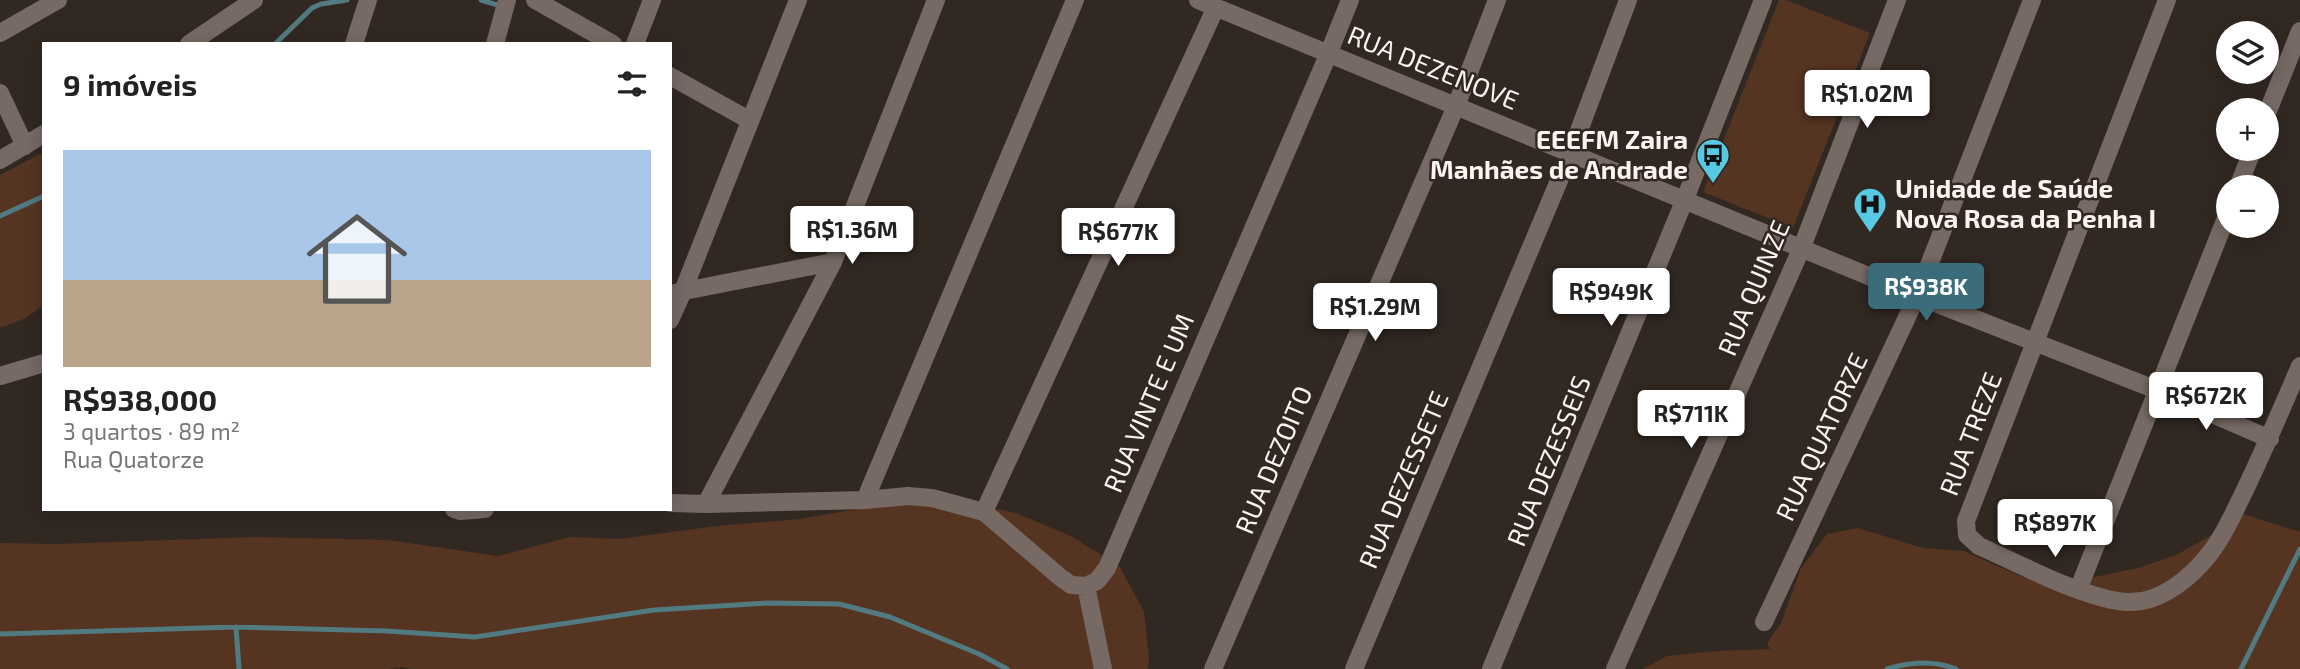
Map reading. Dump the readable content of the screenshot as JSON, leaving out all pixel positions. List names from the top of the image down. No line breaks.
{"streets":{"street":["RUA DEZENOVE","RUA QUINZE","RUA VINTE E UM","RUA TREZE","RUA QUATORZE","RUA DEZOITO","RUA DEZESSEIS","RUA DEZESSETE"]},"crossings":[["RUA DEZENOVE","RUA QUINZE"],["RUA DEZENOVE","RUA VINTE E UM"],["RUA DEZENOVE","RUA TREZE"],["RUA DEZENOVE","RUA QUATORZE"],["RUA DEZENOVE","RUA DEZOITO"],["RUA DEZENOVE","RUA DEZESSEIS"],["RUA DEZENOVE","RUA DEZESSETE"]],"places":{"bus stop":["EEEFM Zaira Manhães de Andrade"],"hospital":["Unidade de Saúde Nova Rosa da Penha I"]},"page":{"map_buttons":["+","−"],"heading":"9 imóveis","price":["R$1.02M","R$1.36M","R$677K","R$938K","R$949K","R$1.29M","R$672K","R$711K","R$897K"],"list":[{"name":"R$938,000","note":"3 quartos · 89 m² · Rua Quatorze"}]}}
